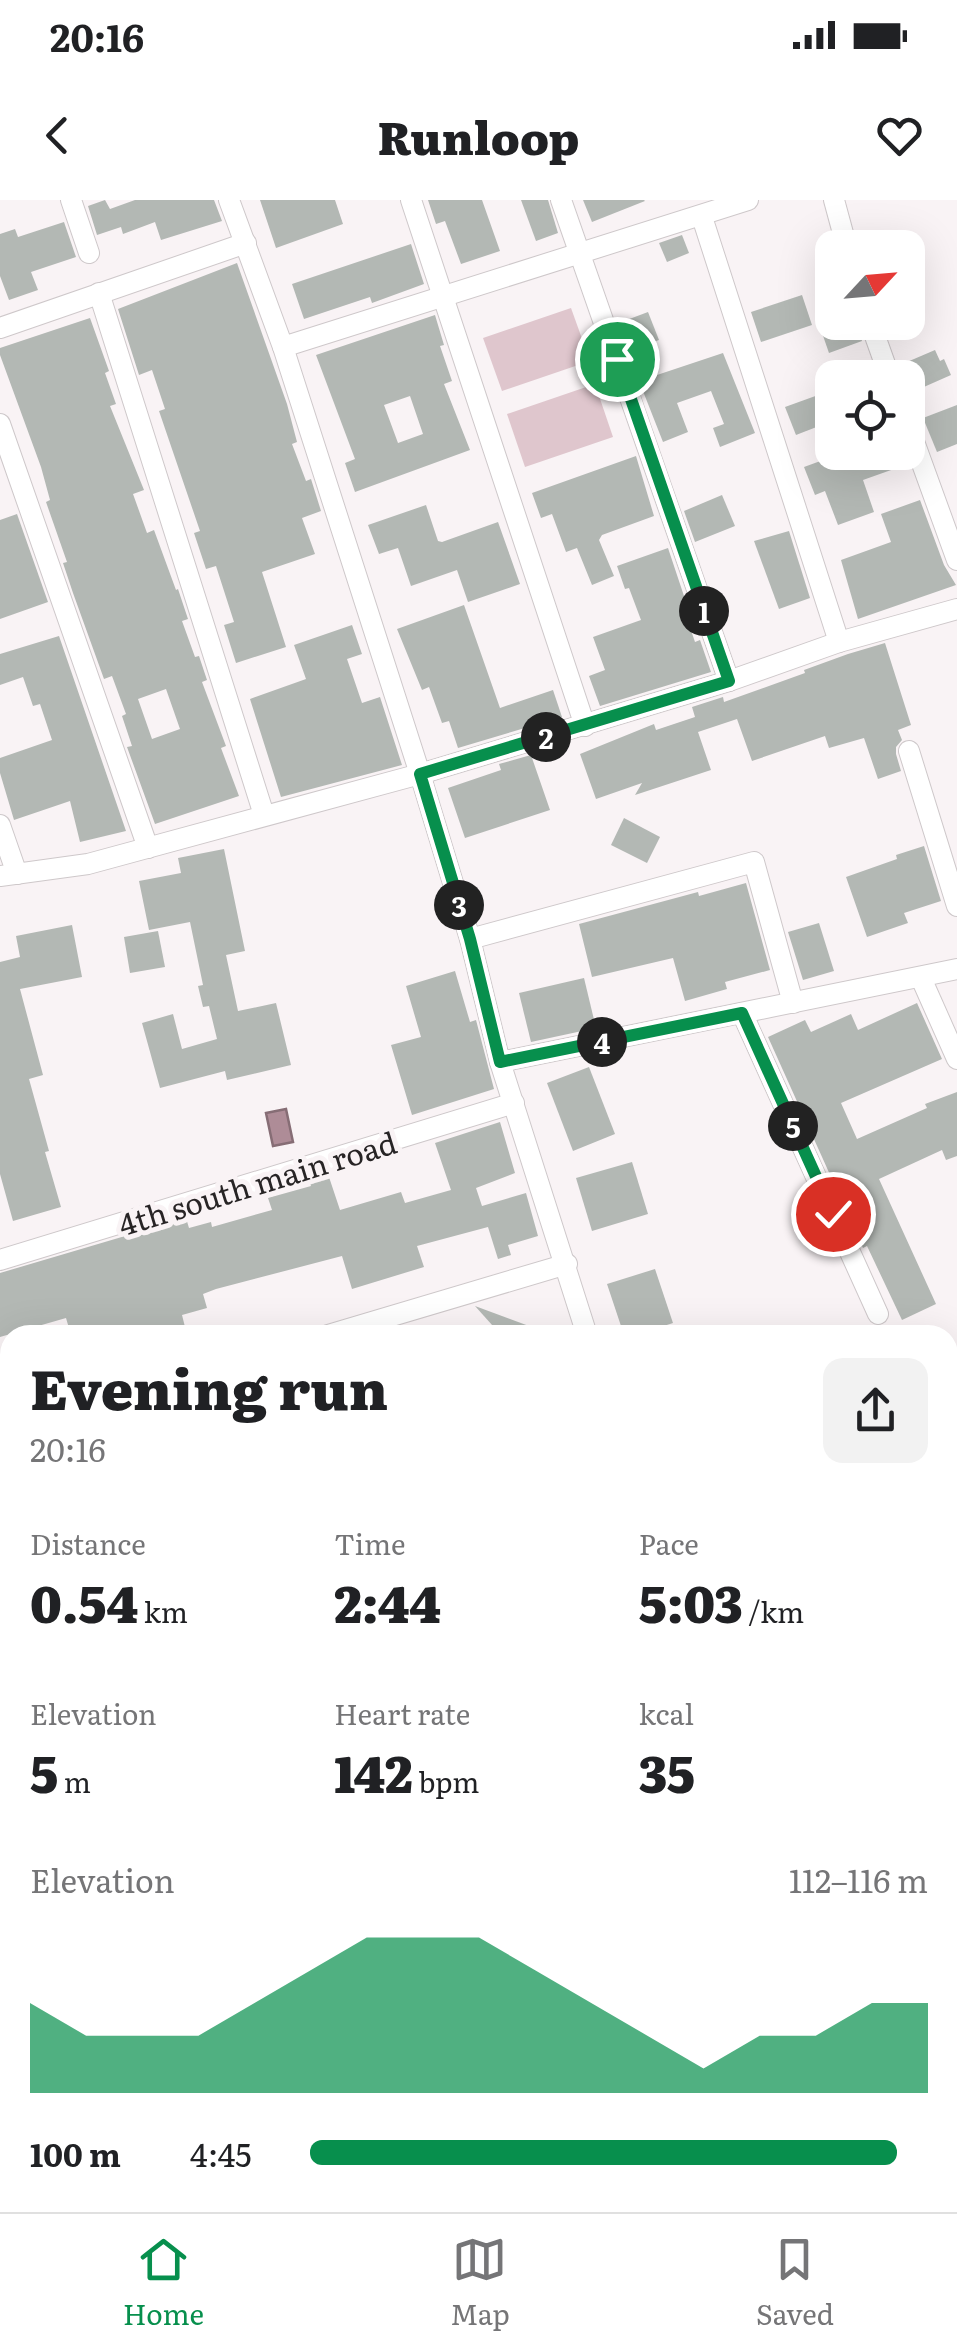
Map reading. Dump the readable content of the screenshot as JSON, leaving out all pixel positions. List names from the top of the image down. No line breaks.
{"streets":{"street":["4th south main road"]},"north":"top right","page":{"status":"20:16","header":"Runloop","pins":["1","2","3","4","5"],"heading":["Evening run","20:16"],"stats":[["Distance","0.54 km"],["Time","2:44"],["Pace","5:03 /km"],["Elevation","5 m"],["Heart rate","142 bpm"],["kcal","35"]],"chart":["Elevation","112–116 m"],"list":[{"name":"100 m","note":"4:45"}],"tabs":["Home","Map","Saved"]}}
